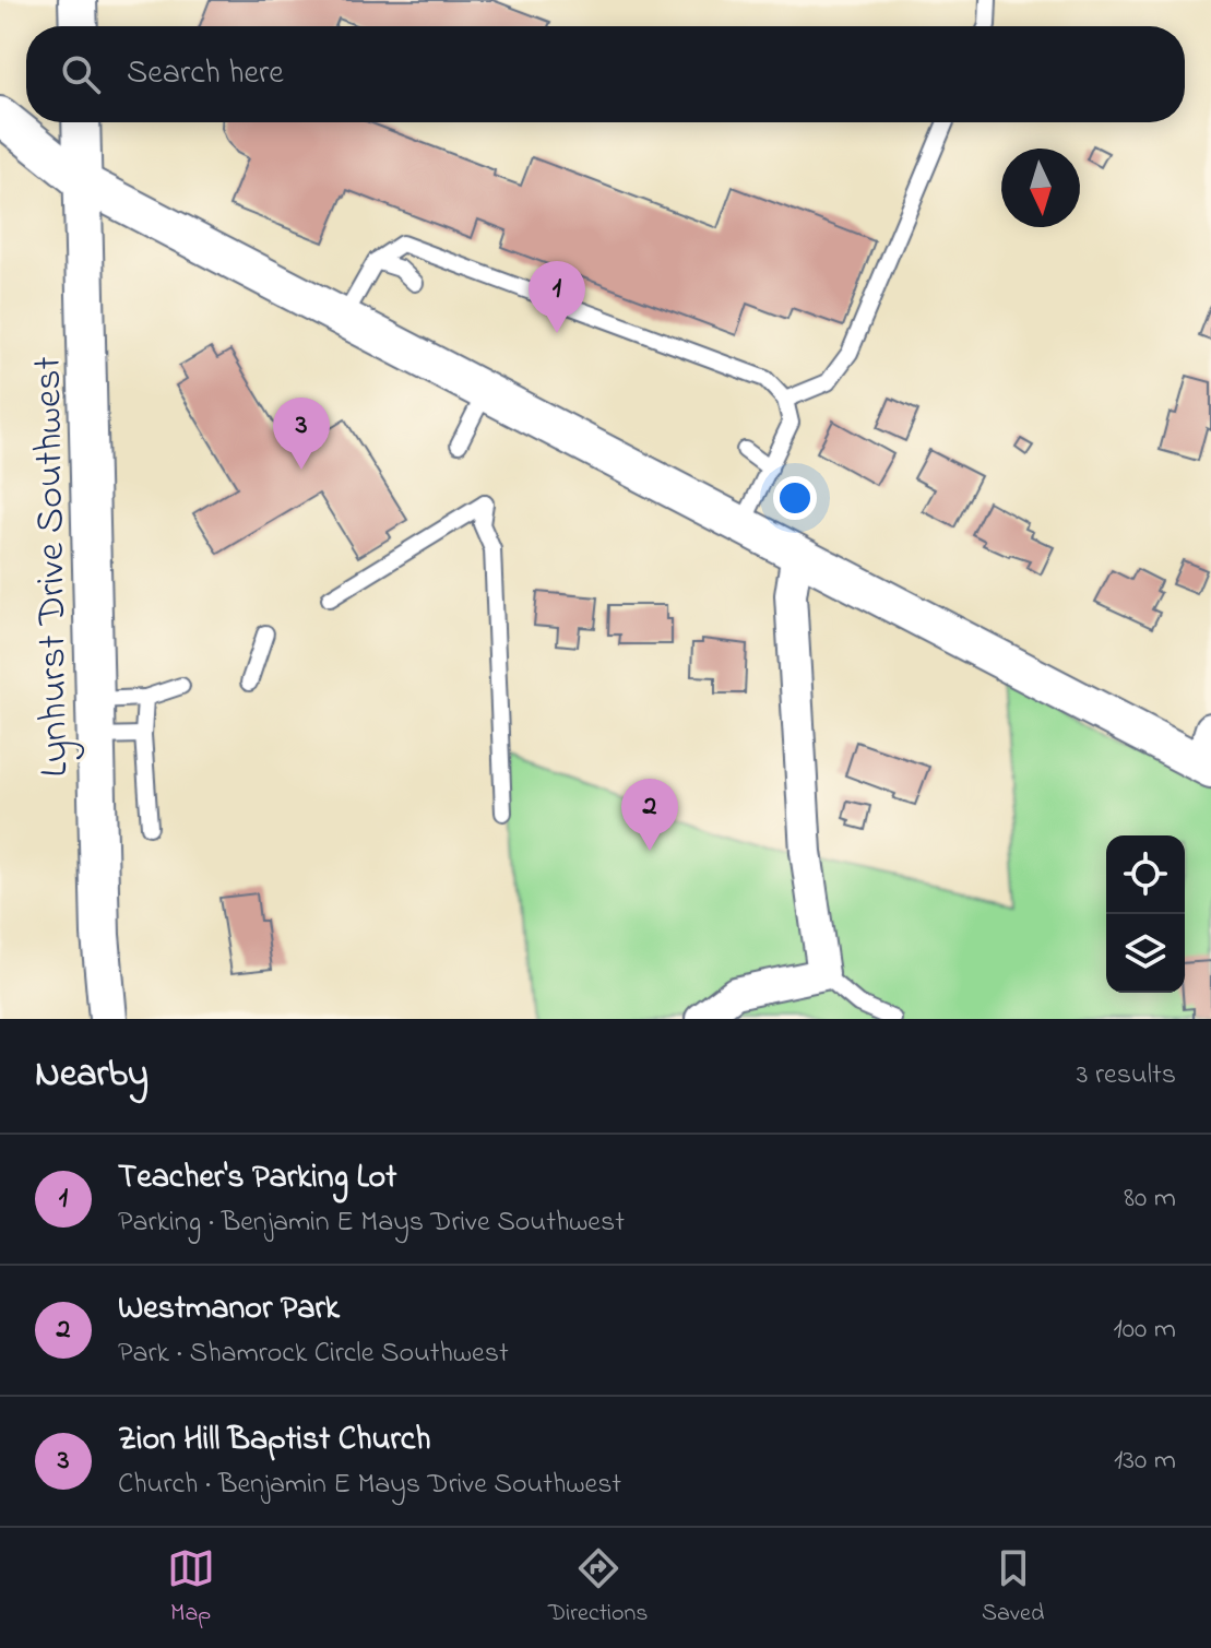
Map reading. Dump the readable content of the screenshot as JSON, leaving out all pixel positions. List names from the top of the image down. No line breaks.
{"streets":{"street":["Lynhurst Drive Southwest"]},"north":"bottom","page":{"search":"Search here","pins":["1","3","2"],"heading":["Nearby","3 results"],"list":[{"mark":"1","name":"Teacher's Parking Lot","note":"Parking · Benjamin E Mays Drive Southwest","value":"80 m"},{"mark":"2","name":"Westmanor Park","note":"Park · Shamrock Circle Southwest","value":"100 m"},{"mark":"3","name":"Zion Hill Baptist Church","note":"Church · Benjamin E Mays Drive Southwest","value":"130 m"}],"nav":["Map","Directions","Saved"]}}
